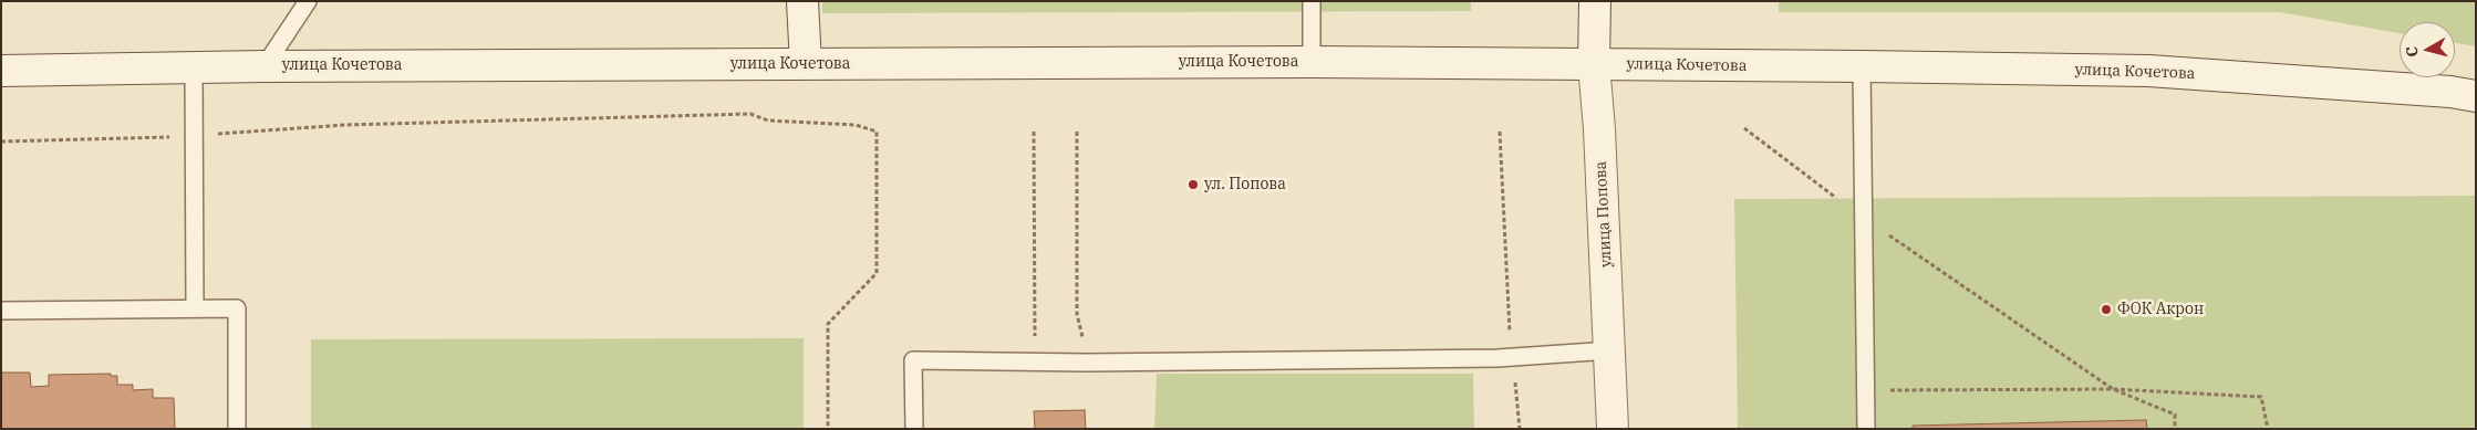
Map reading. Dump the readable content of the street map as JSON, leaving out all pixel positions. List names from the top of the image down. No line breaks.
{"streets":{"main road":["улица Кочетова","улица Попова"]},"crossings":[["улица Кочетова","улица Попова"]],"places":["ул. Попова","ФОК Акрон"],"north":"left"}
